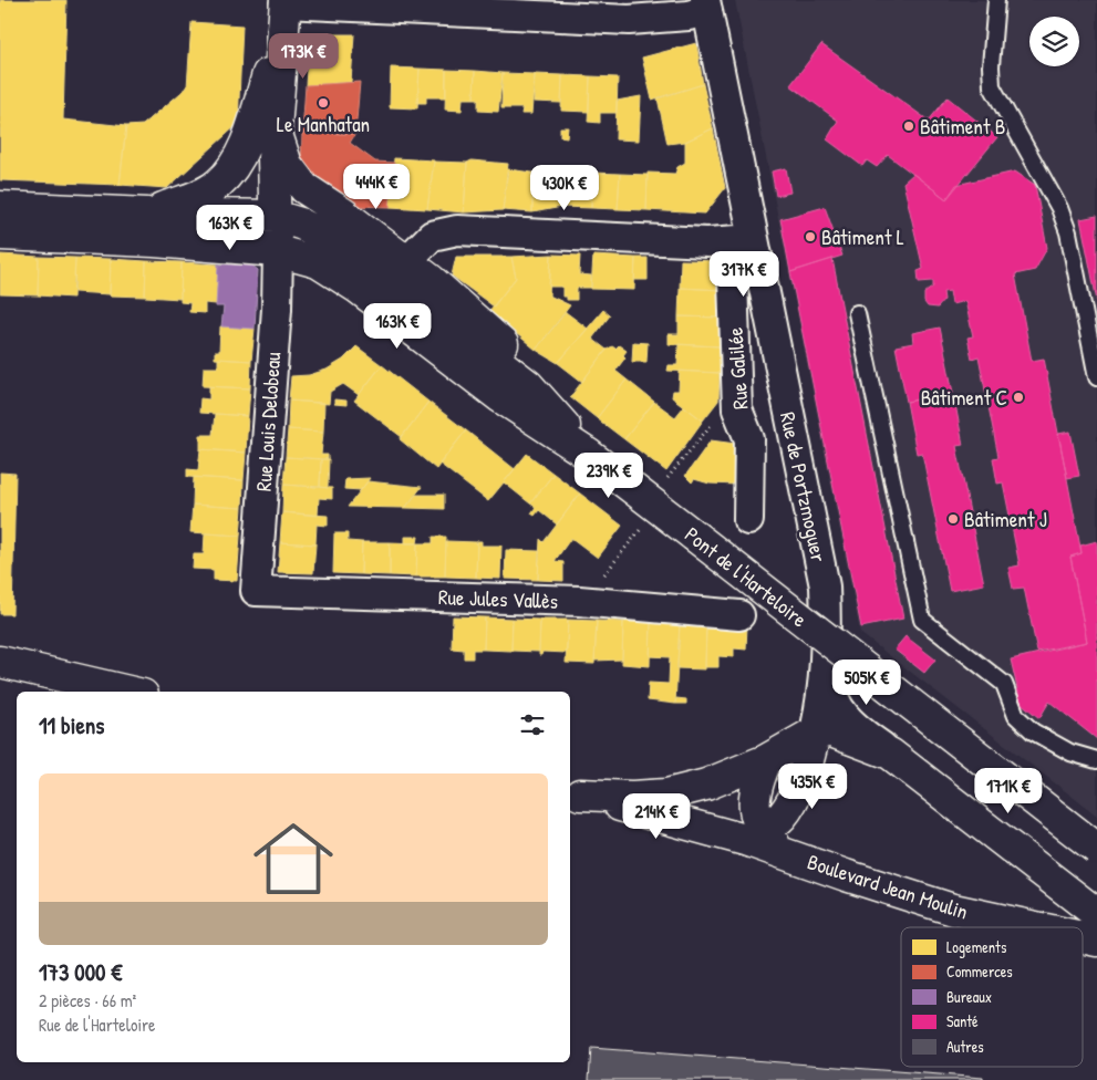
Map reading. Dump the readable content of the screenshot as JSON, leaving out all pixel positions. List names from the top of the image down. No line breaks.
{"streets":{"main road":["Pont de l'Harteloire","Boulevard Jean Moulin"],"street":["Rue Galilée","Rue Louis Delobeau","Rue de Portzmoguer","Rue Jules Vallès"]},"crossings":[["Rue Galilée","Rue de Portzmoguer"],["Rue Louis Delobeau","Rue Jules Vallès"]],"places":["Le Manhatan","Bâtiment B","Bâtiment L","Bâtiment C","Bâtiment J"],"legend":["Logements","Commerces","Bureaux","Santé","Autres"],"page":{"price":["173K €","444K €","430K €","163K €","317K €","163K €","239K €","505K €","435K €","171K €","214K €"],"heading":"11 biens","list":[{"name":"173 000 €","note":"2 pièces · 66 m² · Rue de l'Harteloire"}]}}
